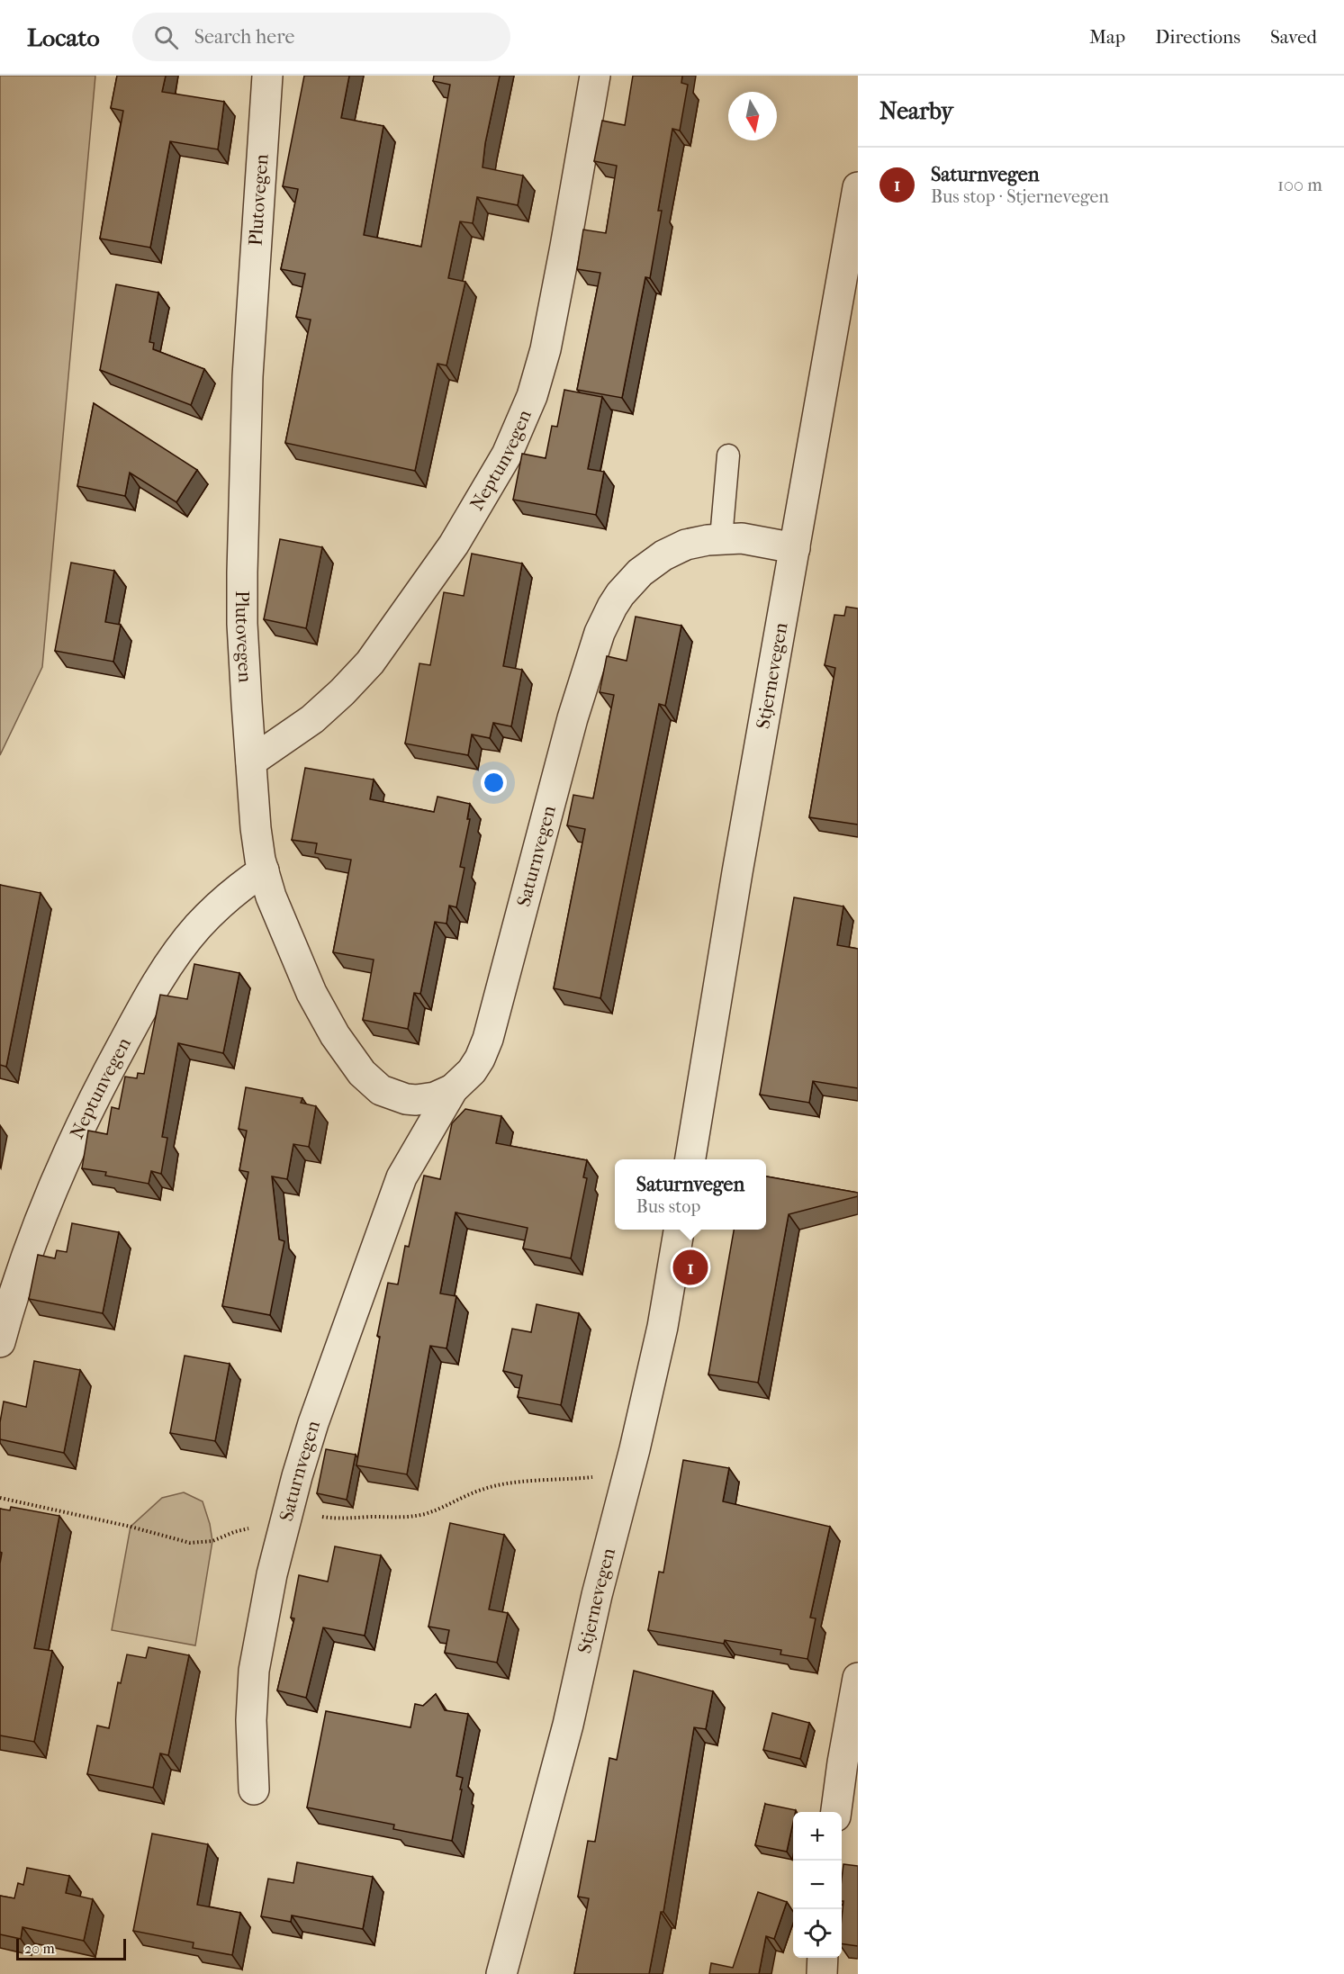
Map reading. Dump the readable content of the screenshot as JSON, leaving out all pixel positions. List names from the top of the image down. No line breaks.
{"streets":{"street":["Plutovegen","Neptunvegen","Stjernevegen","Saturnvegen"]},"crossings":[["Plutovegen","Neptunvegen"],["Plutovegen","Saturnvegen"],["Stjernevegen","Saturnvegen"]],"scale_bar":"20 m","north":"bottom","page":{"header":"Locato","search":"Search here","nav":["Map","Directions","Saved"],"heading":"Nearby","list":[{"mark":"1","name":"Saturnvegen","note":"Bus stop · Stjernevegen","value":"100 m"}],"popup":["Saturnvegen","Bus stop"],"pins":"1","map_buttons":["+","−"],"scale":"20 m"}}
